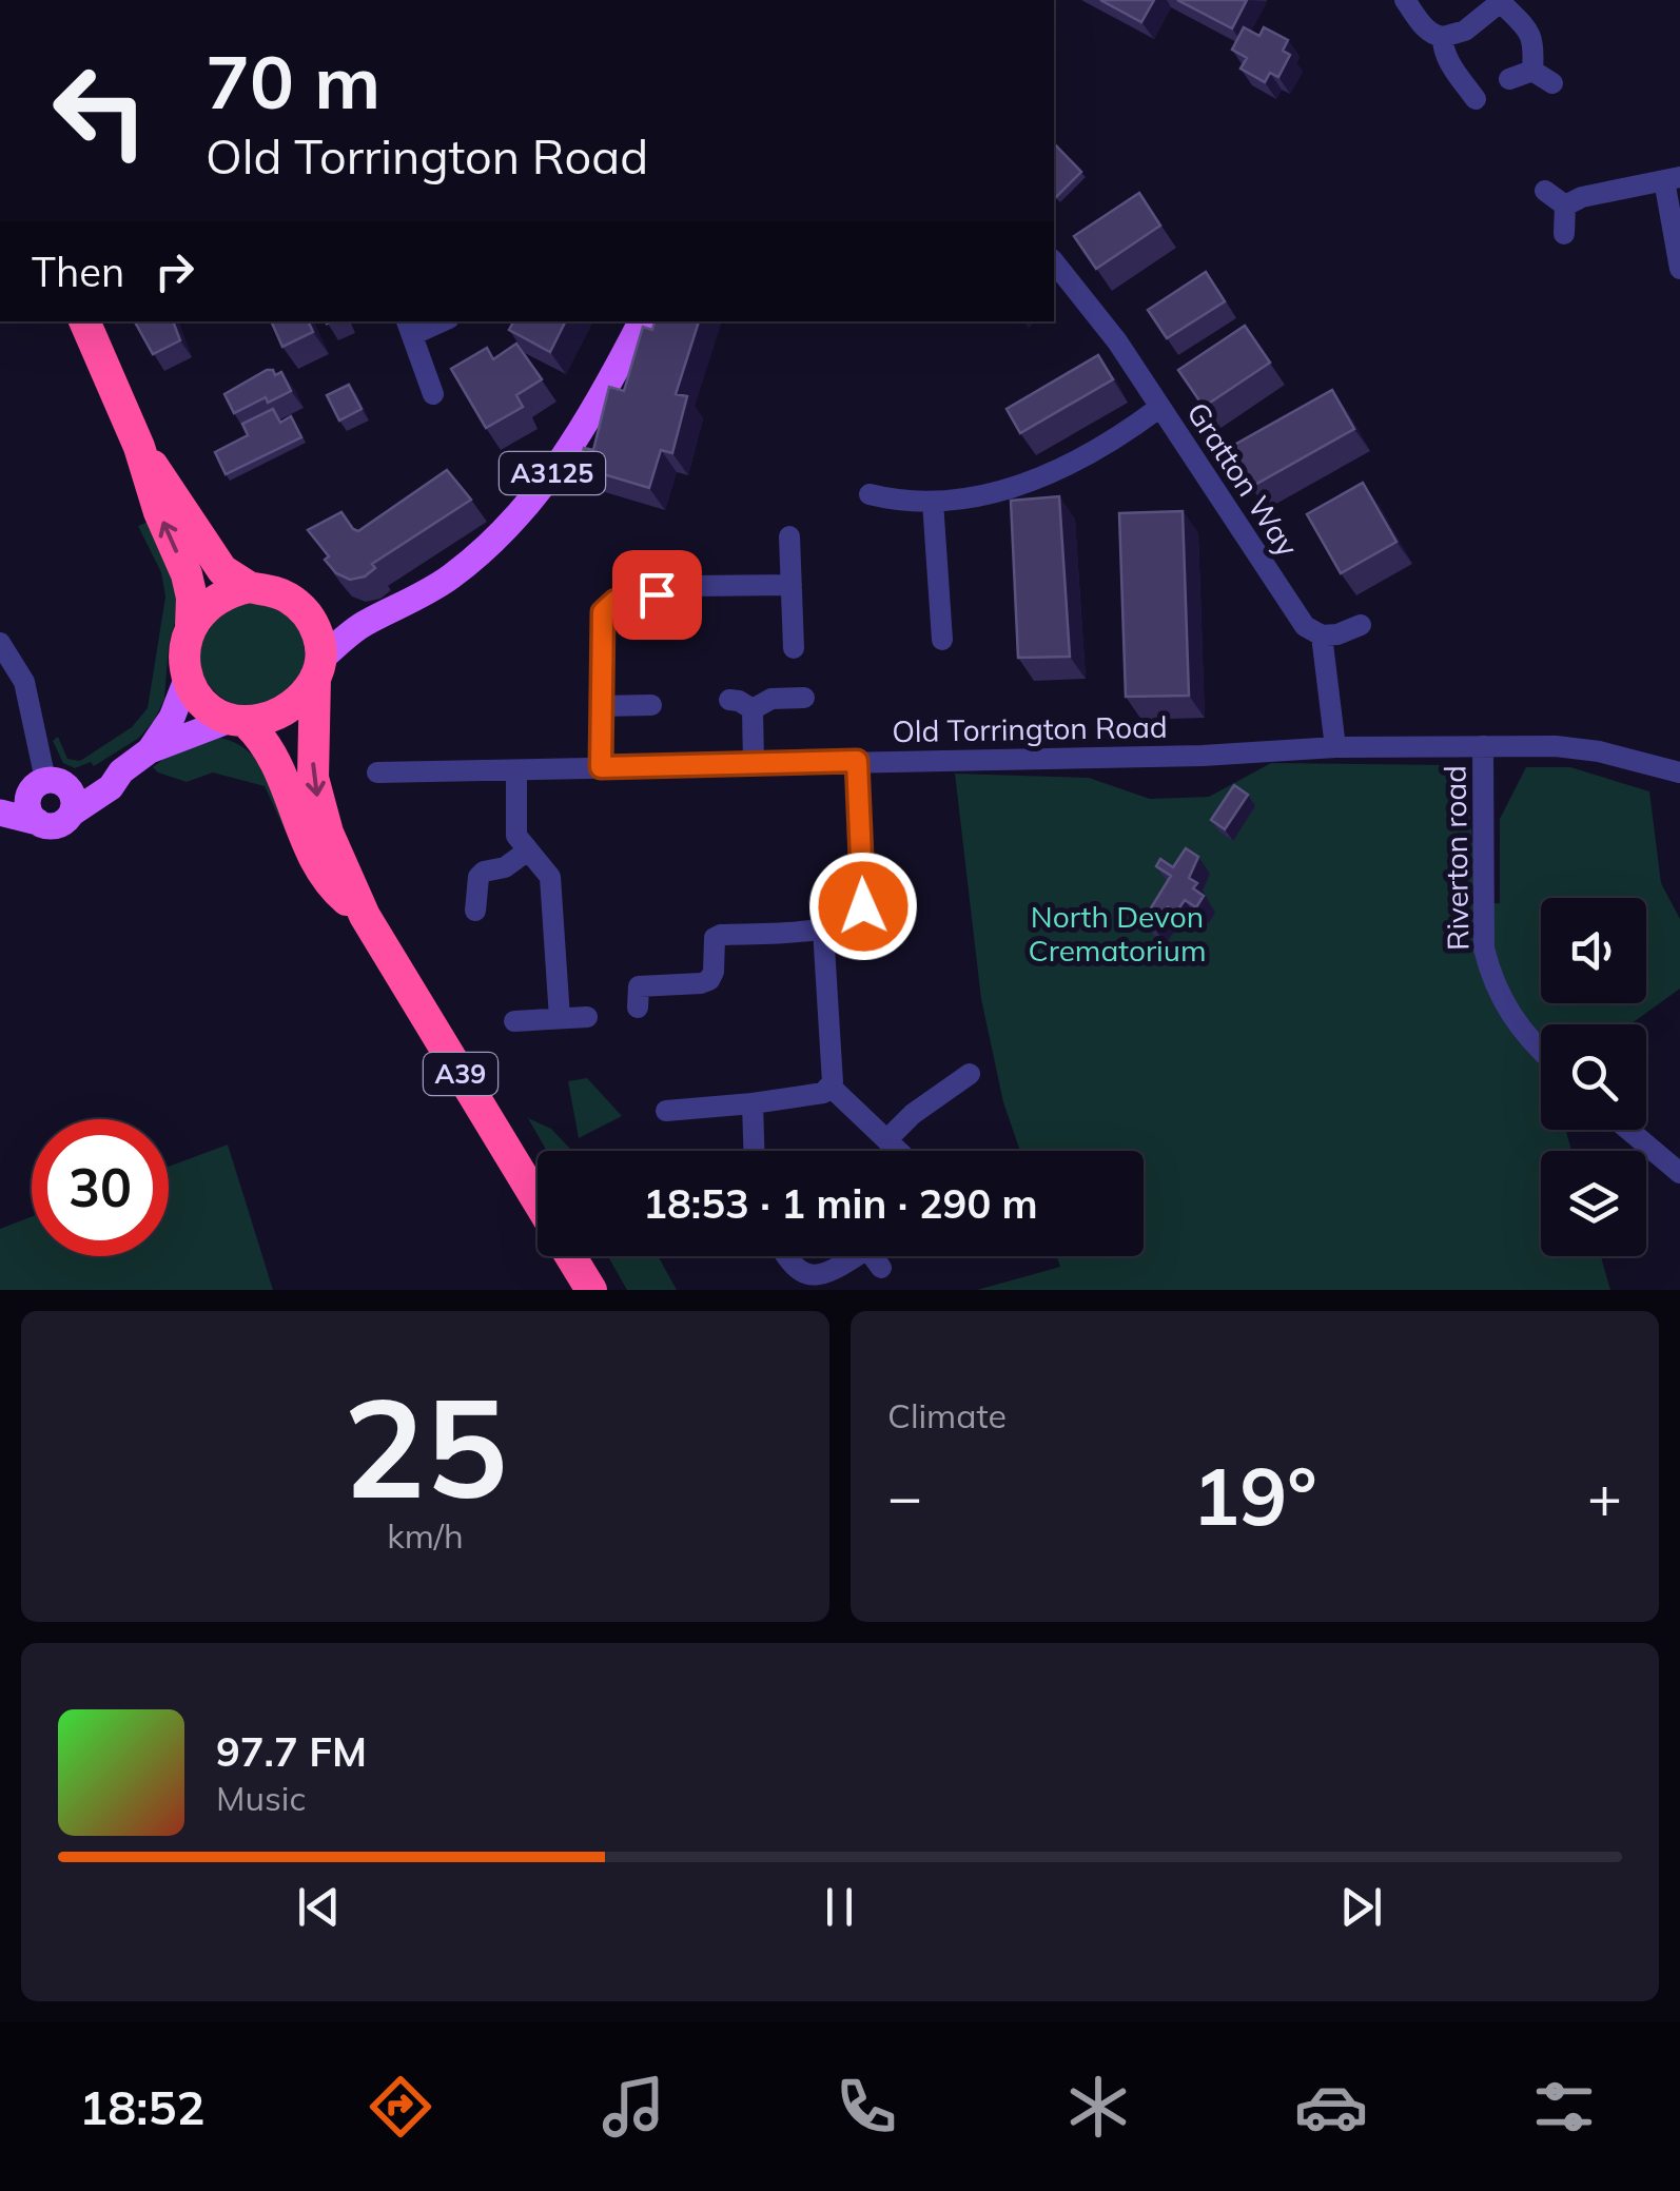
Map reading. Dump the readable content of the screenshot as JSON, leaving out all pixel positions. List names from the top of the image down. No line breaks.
{"streets":{"highway":["A39"],"main road":["A3125"],"street":["Gratton Way","Old Torrington Road","Riverton road"]},"crossings":[["A3125","A39"],["Old Torrington Road","Riverton road"]],"parks":["North Devon Crematorium"],"page":{"turn":["70 m","Old Torrington Road"],"then":"Then","limit":"30","trip":"18:53 · 1 min · 290 m","tile":[["25","km/h"],"Climate"],"heat":["−","19°","+"],"song":["97.7 FM","Music"],"tabs":"18:52"}}
